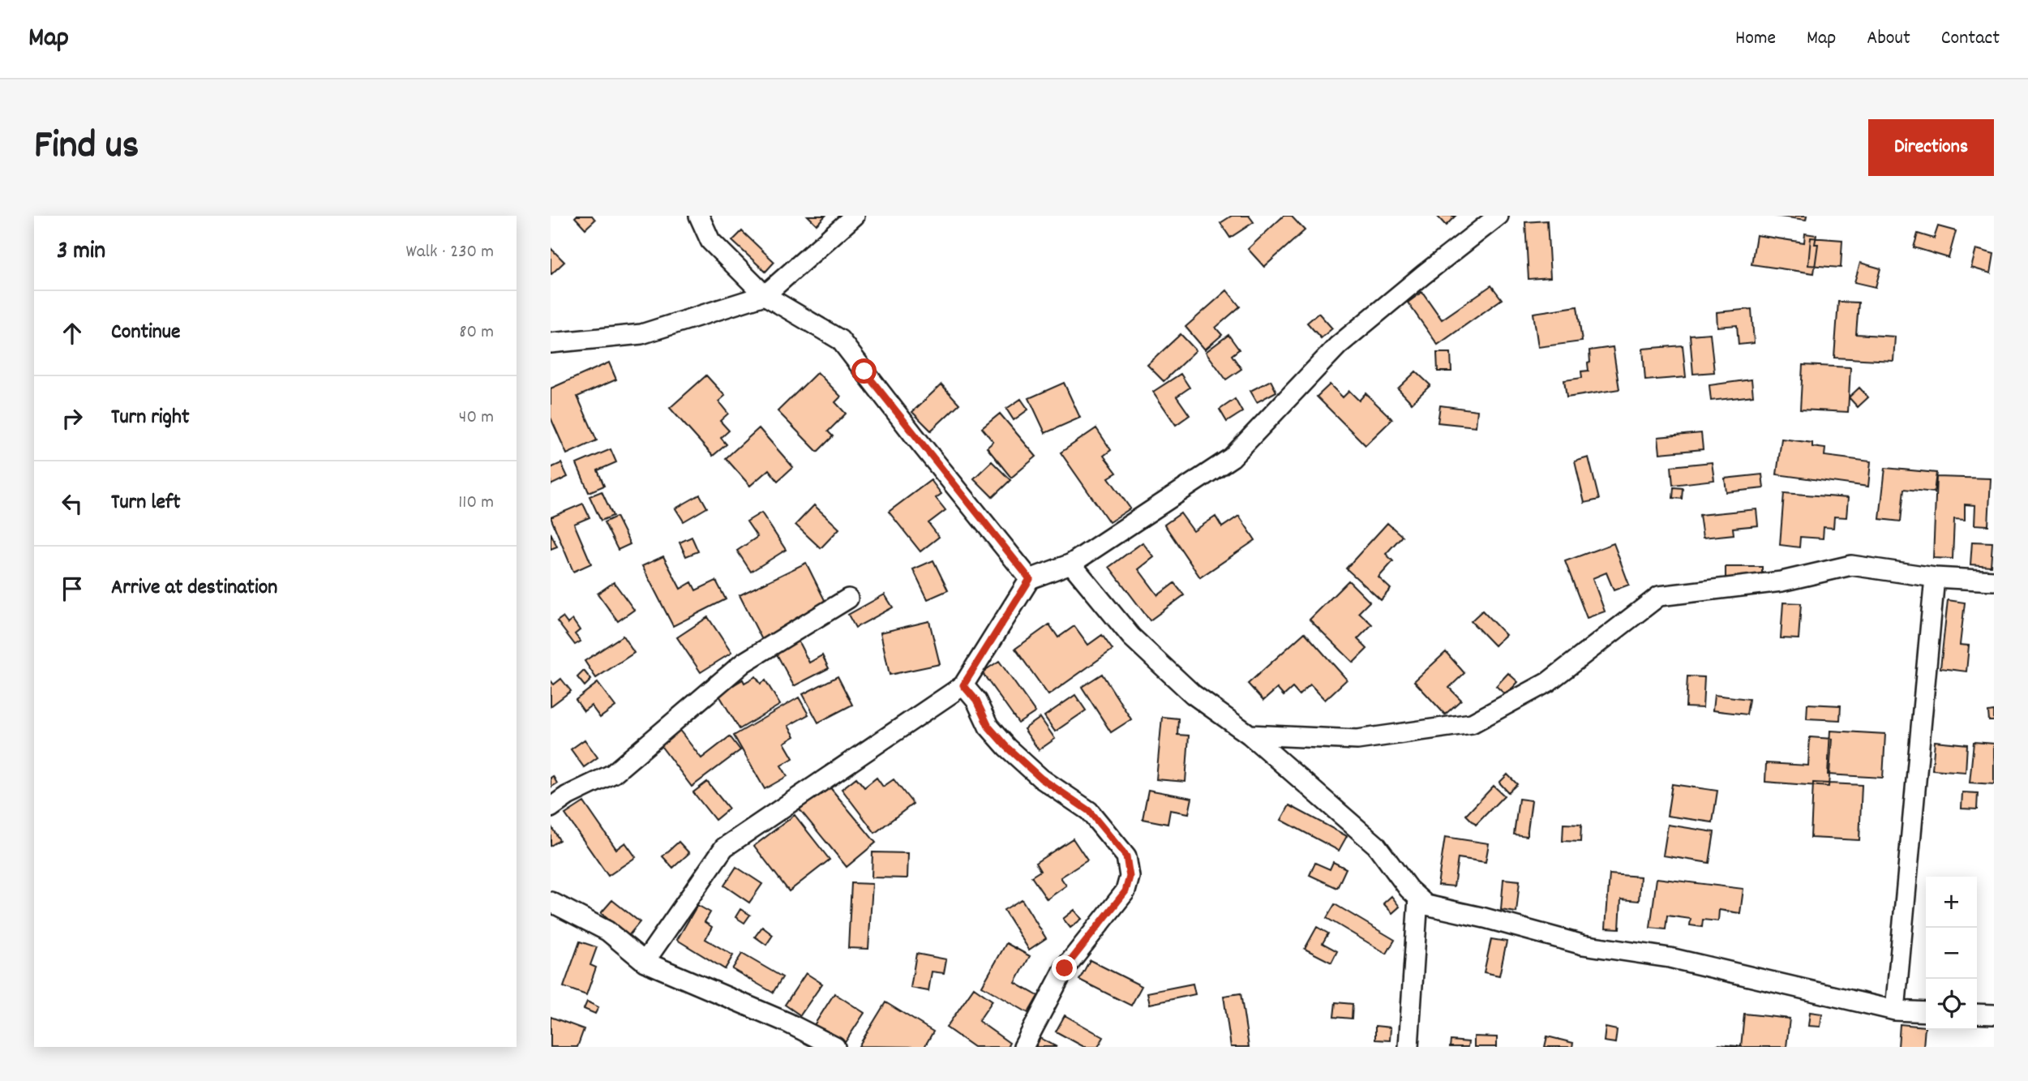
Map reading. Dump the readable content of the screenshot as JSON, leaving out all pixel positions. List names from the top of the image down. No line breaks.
{"page":{"header":"Map","nav":["Home","Map","About","Contact"],"title":"Find us","buttons":"Directions","heading":["3 min","Walk · 230 m"],"list":[["Continue","80 m"],["Turn right","40 m"],["Turn left","110 m"],"Arrive at destination"],"map_buttons":["+","−"]}}
